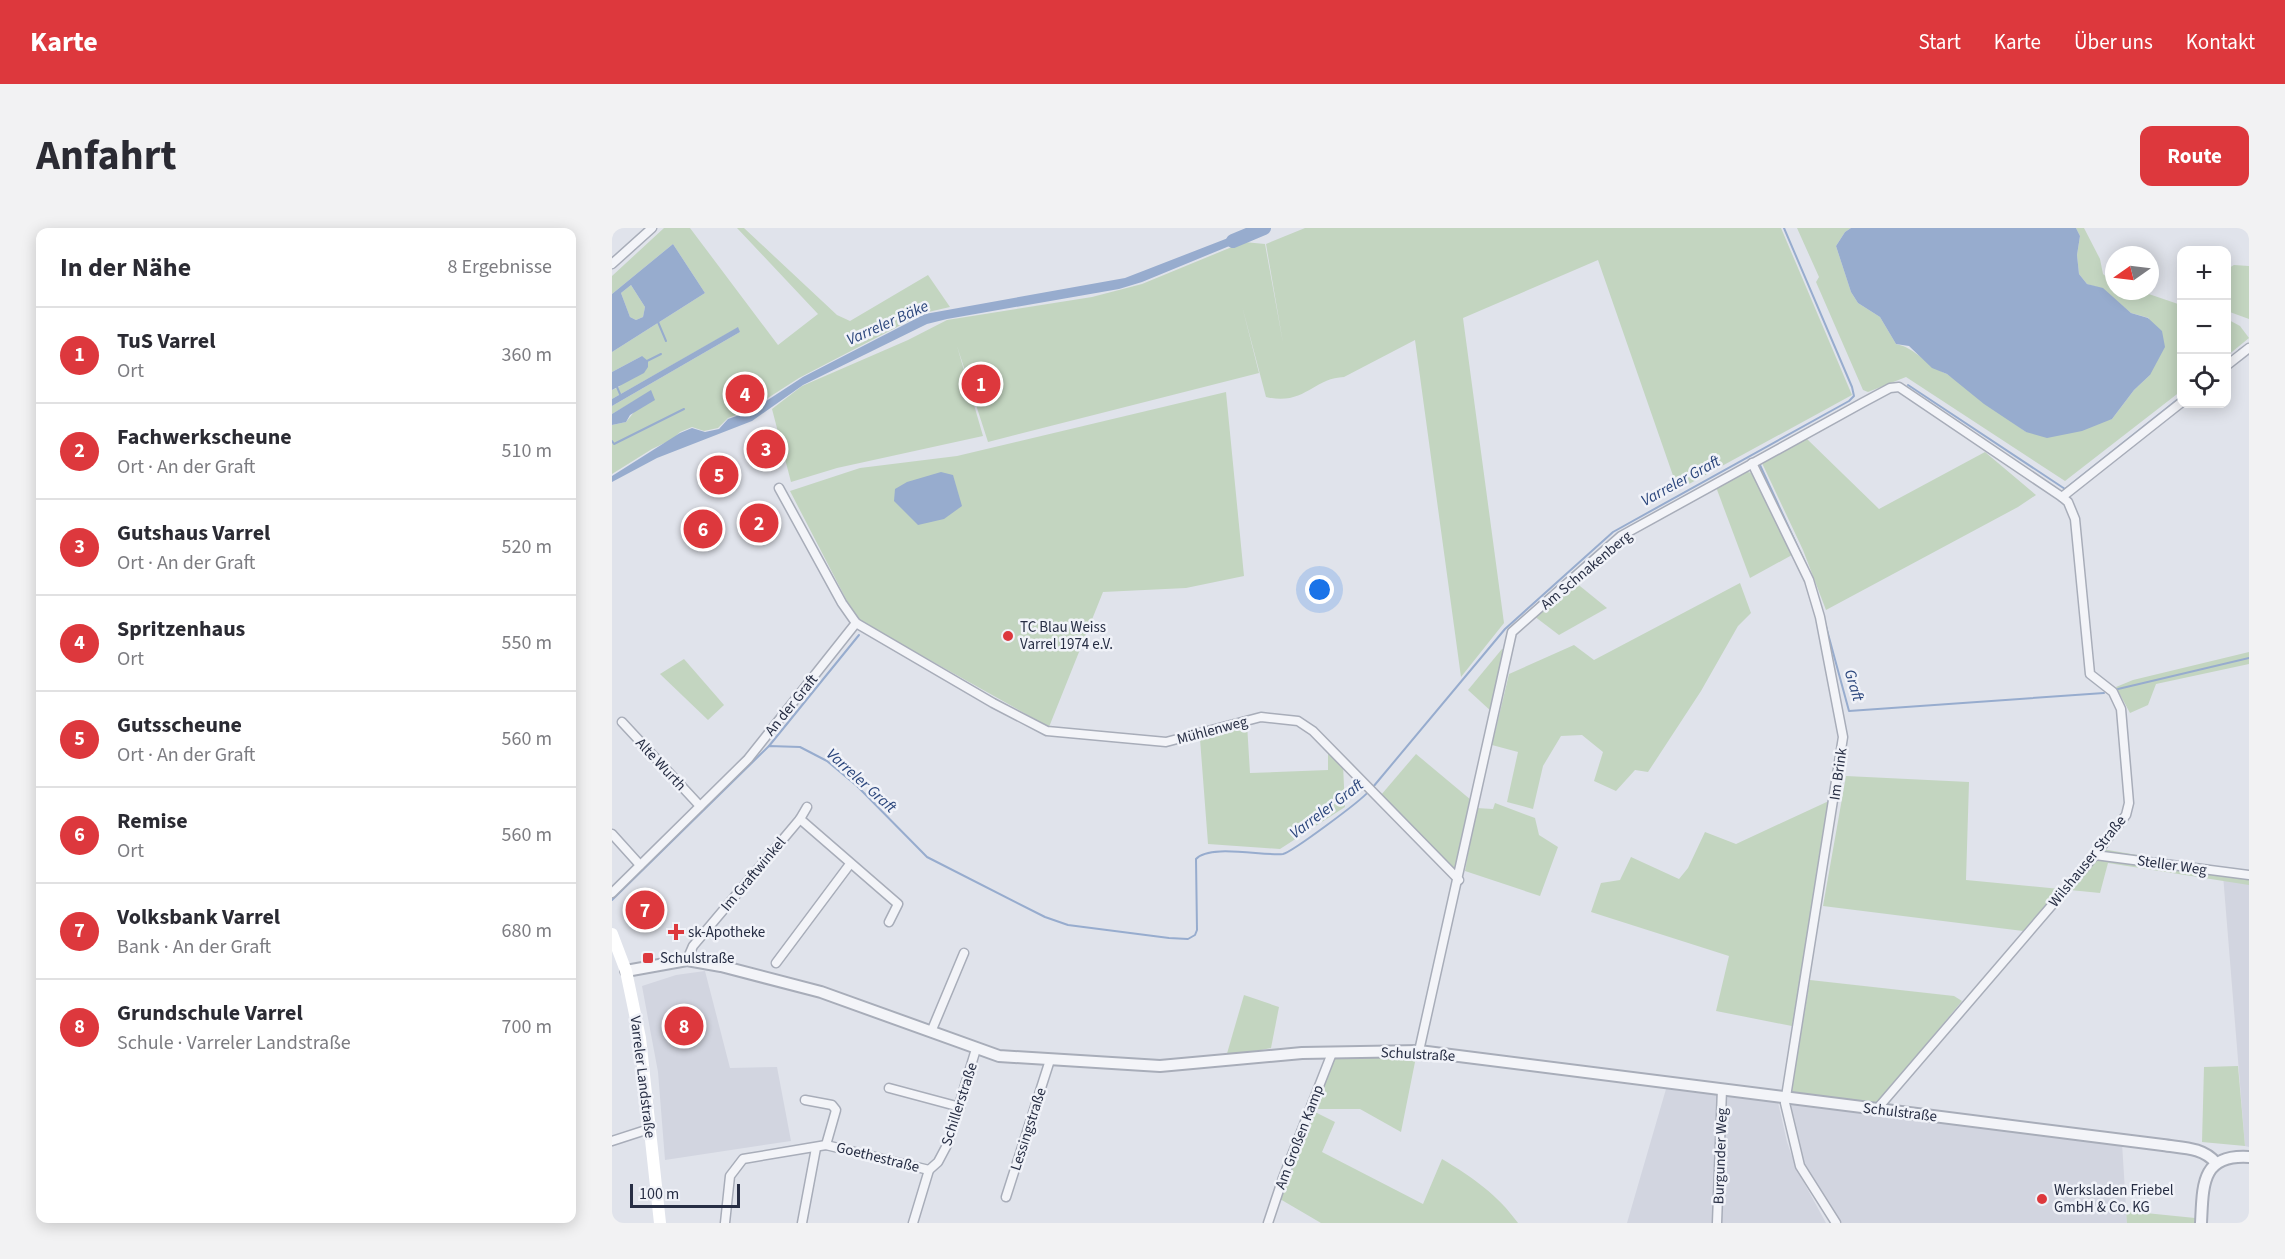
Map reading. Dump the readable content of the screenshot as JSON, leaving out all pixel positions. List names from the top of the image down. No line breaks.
{"streets":{"main road":["Varreler Landstraße"],"street":["Am Schnakenberg","An der Graft","Mühlenweg","Alte Wurth","Im Brink","Wilshauser Straße","Steller Weg","Im Graftwinkel","Schulstraße","Schillerstraße","Lessingstraße","Am Großen Kamp","Burgunder Weg","Goethestraße"]},"crossings":[["Am Schnakenberg","Mühlenweg"],["Am Schnakenberg","Im Brink"],["Am Schnakenberg","Wilshauser Straße"],["Am Schnakenberg","Schulstraße"],["An der Graft","Mühlenweg"],["An der Graft","Alte Wurth"],["Im Brink","Schulstraße"],["Wilshauser Straße","Steller Weg"],["Wilshauser Straße","Schulstraße"],["Im Graftwinkel","Schulstraße"],["Schulstraße","Varreler Landstraße"],["Schulstraße","Schillerstraße"],["Schulstraße","Lessingstraße"],["Schulstraße","Am Großen Kamp"],["Schulstraße","Burgunder Weg"],["Schillerstraße","Goethestraße"]],"water":["Varreler Bäke","Varreler Graft","Graft"],"places":{"other":["TC Blau Weiss Varrel 1974 e.V.","Werksladen Friebel GmbH & Co. KG"],"health":["sk-Apotheke"],"transit":["Schulstraße"]},"scale_bar":"100 m","north":"left","page":{"header":"Karte","nav":["Start","Karte","Über uns","Kontakt"],"title":"Anfahrt","buttons":"Route","heading":["In der Nähe","8 Ergebnisse"],"map_buttons":["+","−"],"list":[{"mark":"1","name":"TuS Varrel","note":"Ort","value":"360 m"},{"mark":"2","name":"Fachwerkscheune","note":"Ort · An der Graft","value":"510 m"},{"mark":"3","name":"Gutshaus Varrel","note":"Ort · An der Graft","value":"520 m"},{"mark":"4","name":"Spritzenhaus","note":"Ort","value":"550 m"},{"mark":"5","name":"Gutsscheune","note":"Ort · An der Graft","value":"560 m"},{"mark":"6","name":"Remise","note":"Ort","value":"560 m"},{"mark":"7","name":"Volksbank Varrel","note":"Bank · An der Graft","value":"680 m"},{"mark":"8","name":"Grundschule Varrel","note":"Schule · Varreler Landstraße","value":"700 m"}],"pins":["1","4","3","5","2","6","7","8"],"scale":"100 m"}}
